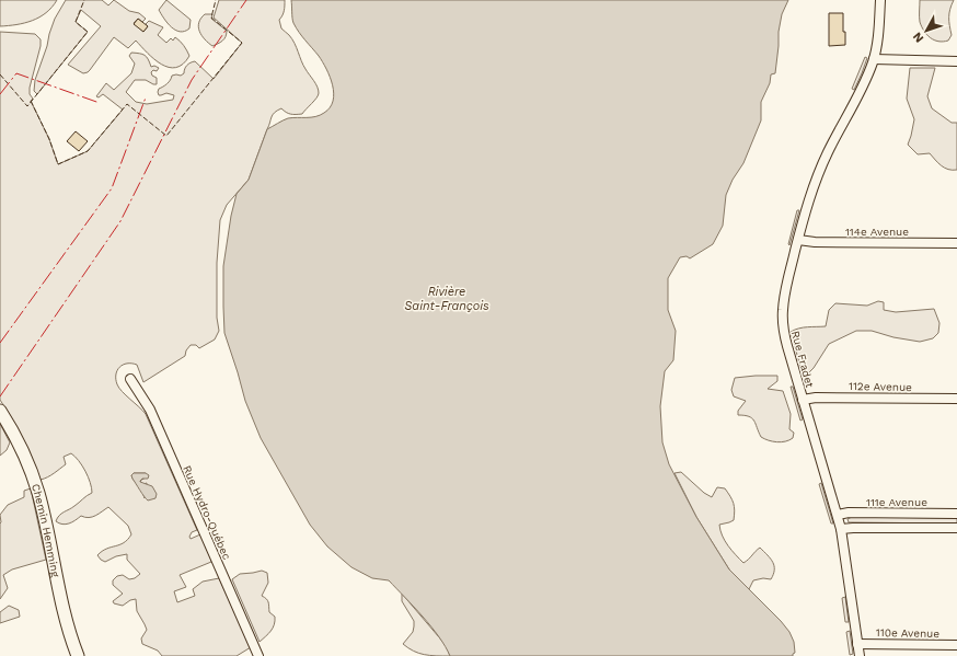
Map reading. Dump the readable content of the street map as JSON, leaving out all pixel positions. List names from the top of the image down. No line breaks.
{"streets":{"street":["114e Avenue","Rue Fradet","112e Avenue","111e Avenue","Rue Hydro-Québec","Chemin Hemming","110e Avenue"]},"crossings":[["114e Avenue","Rue Fradet"],["Rue Fradet","112e Avenue"],["Rue Fradet","111e Avenue"],["Rue Fradet","110e Avenue"]],"water":["Rivière Saint-François"],"north":"bottom left"}
